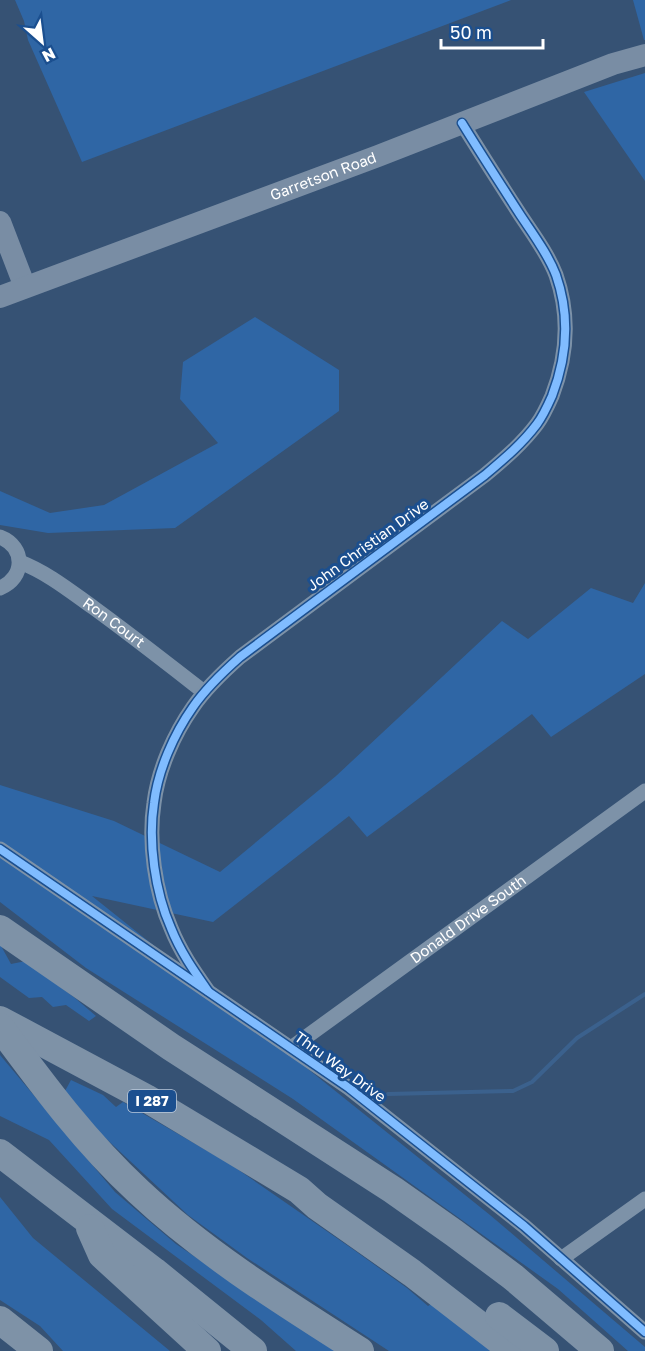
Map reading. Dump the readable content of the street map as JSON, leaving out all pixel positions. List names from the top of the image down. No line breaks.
{"streets":{"highway":["I 287"],"street":["Garretson Road","John Christian Drive","Ron Court","Donald Drive South","Thru Way Drive"]},"crossings":[["Garretson Road","John Christian Drive"],["John Christian Drive","Ron Court"],["John Christian Drive","Thru Way Drive"],["Donald Drive South","Thru Way Drive"]],"scale_bar":"50 m","north":"bottom right"}
